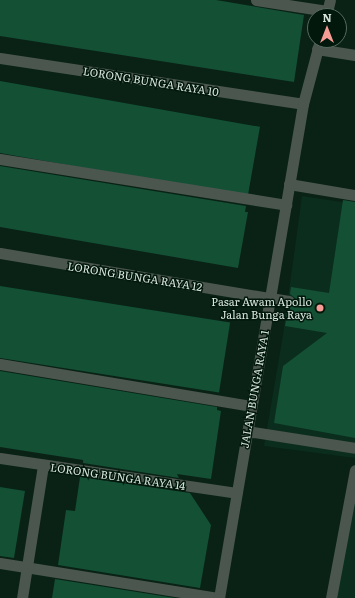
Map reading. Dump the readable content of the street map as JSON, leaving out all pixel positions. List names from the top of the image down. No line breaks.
{"streets":{"street":["LORONG BUNGA RAYA 10","LORONG BUNGA RAYA 12","JALAN BUNGA RAYA 1","LORONG BUNGA RAYA 14"]},"crossings":[["LORONG BUNGA RAYA 10","JALAN BUNGA RAYA 1"],["LORONG BUNGA RAYA 12","JALAN BUNGA RAYA 1"],["JALAN BUNGA RAYA 1","LORONG BUNGA RAYA 14"]],"places":["Pasar Awam Apollo Jalan Bunga Raya"],"north":"top"}
